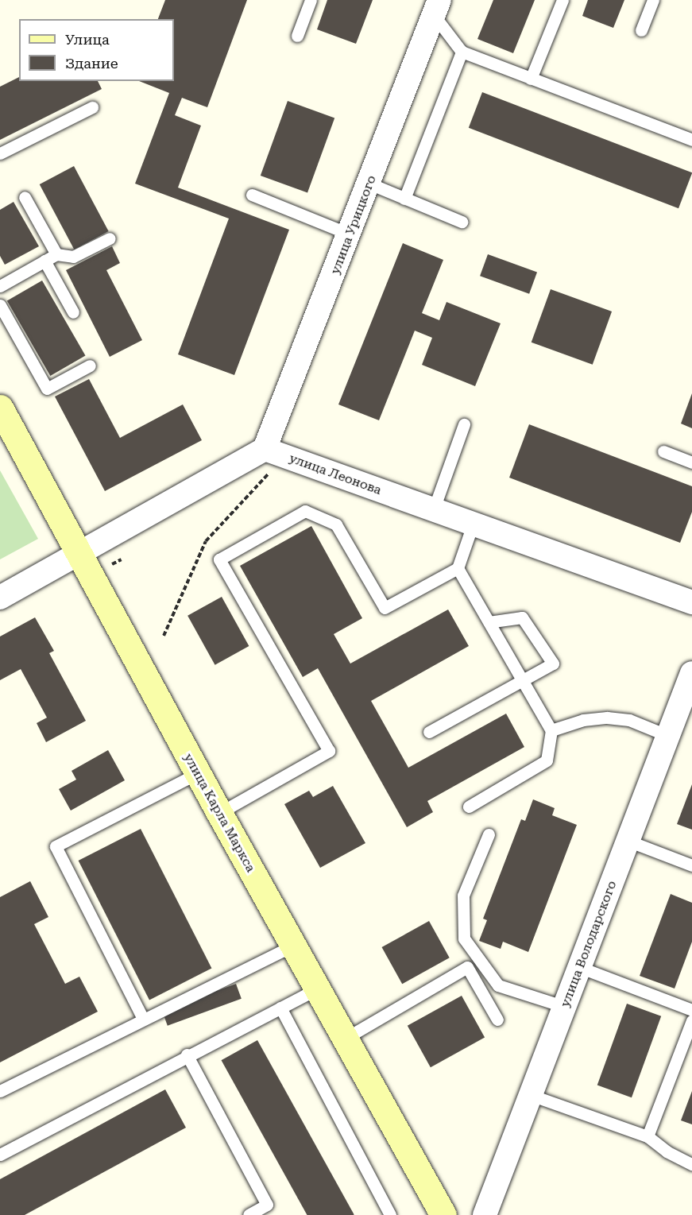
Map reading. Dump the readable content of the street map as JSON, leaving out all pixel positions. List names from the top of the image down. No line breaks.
{"streets":{"street":["улица Урицкого","улица Леонова","улица Карла Маркса","улица Володарского"]},"crossings":[["улица Урицкого","улица Леонова"]],"legend":["Улица","Здание"]}
